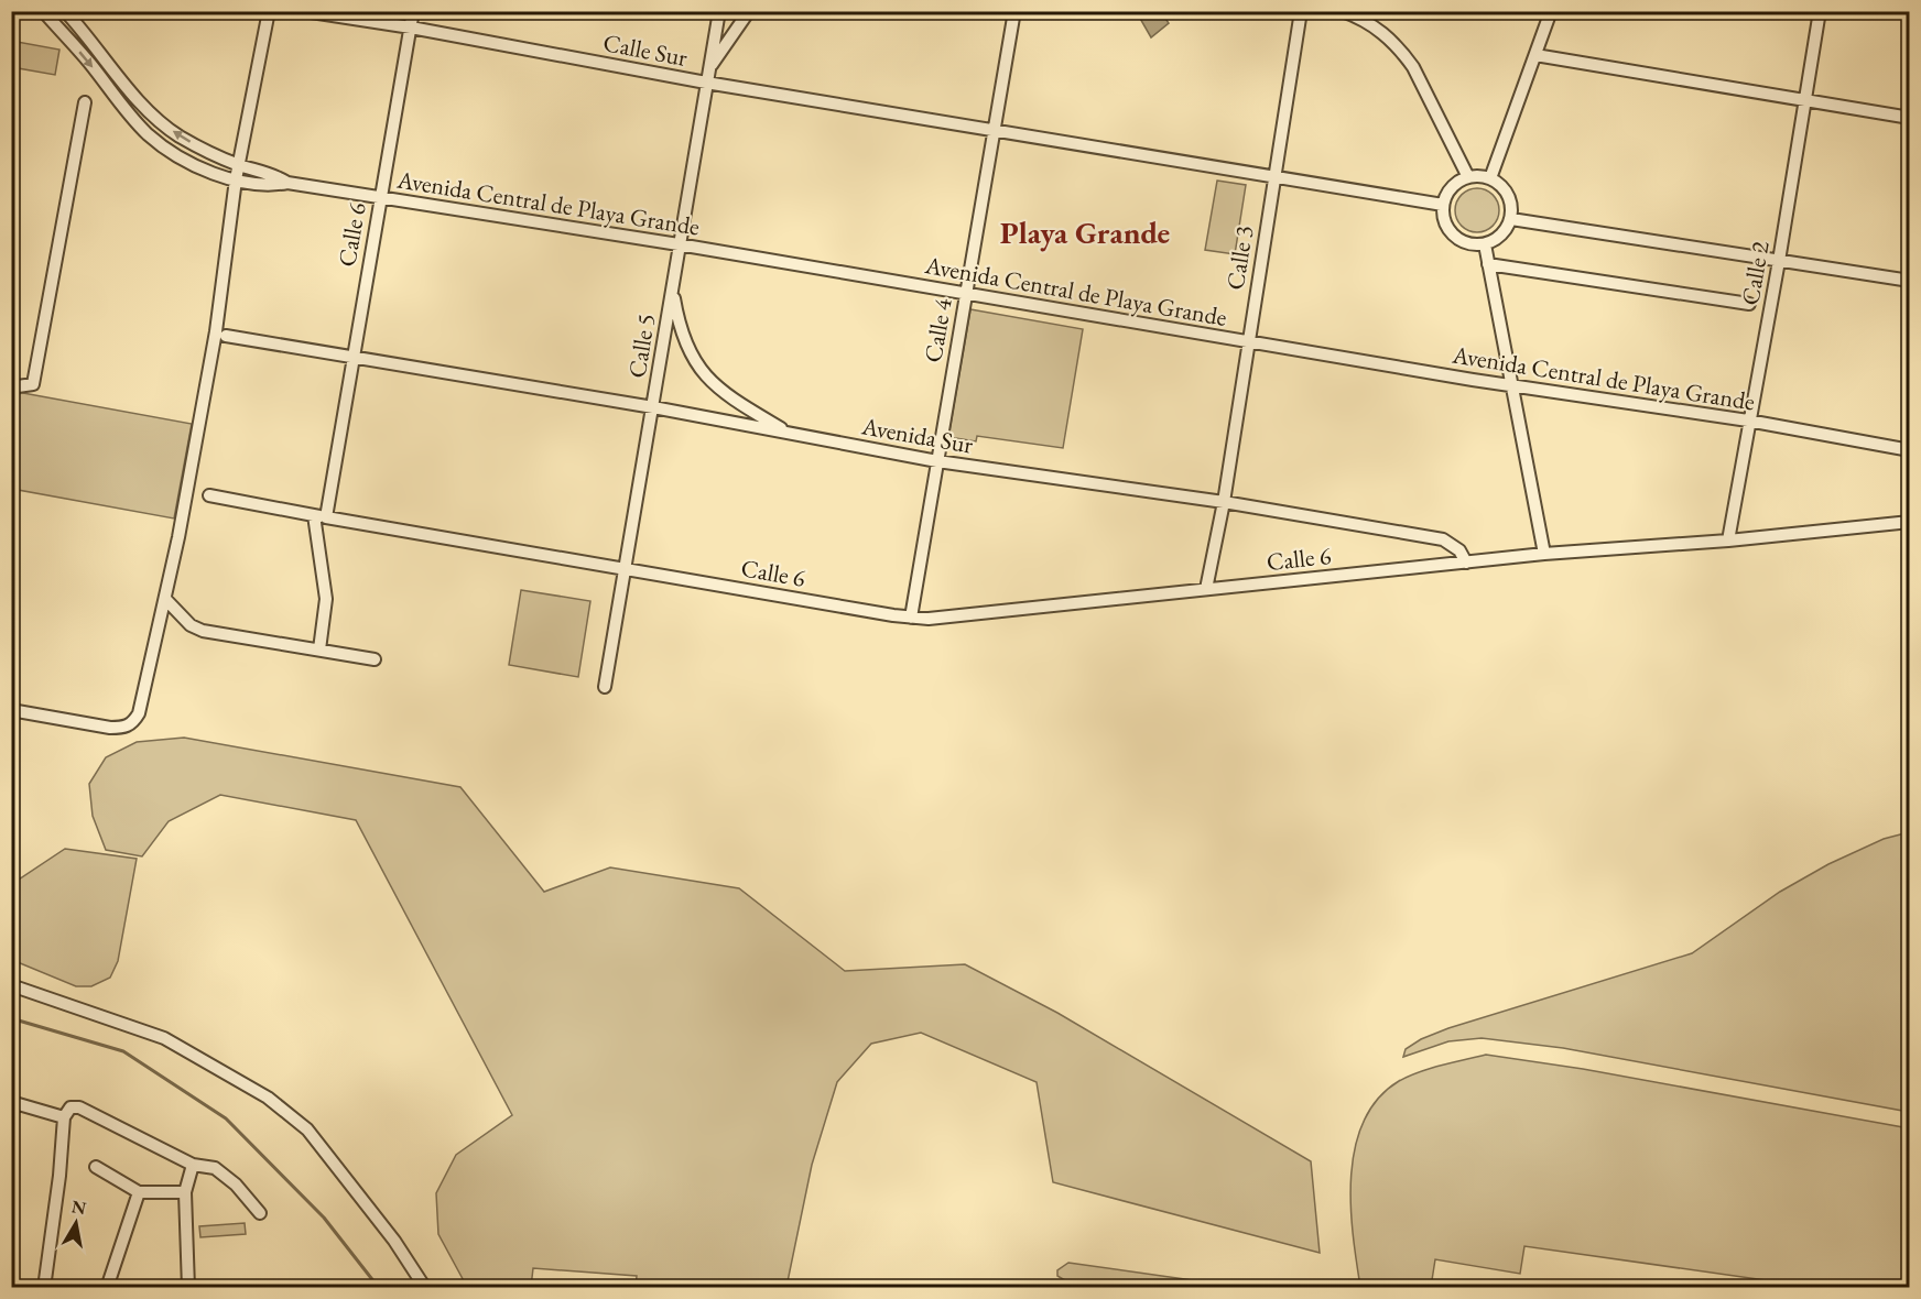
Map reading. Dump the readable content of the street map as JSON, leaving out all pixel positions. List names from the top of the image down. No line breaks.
{"streets":{"street":["Calle Sur","Avenida Central de Playa Grande","Calle 6","Calle 3","Calle 2","Calle 4","Calle 5","Avenida Sur"]},"crossings":[["Calle Sur","Calle 6"],["Calle Sur","Calle 3"],["Calle Sur","Calle 4"],["Calle Sur","Calle 5"],["Avenida Central de Playa Grande","Calle 6"],["Avenida Central de Playa Grande","Calle 3"],["Avenida Central de Playa Grande","Calle 2"],["Avenida Central de Playa Grande","Calle 4"],["Avenida Central de Playa Grande","Calle 5"],["Calle 6","Calle 3"],["Calle 6","Calle 2"],["Calle 6","Calle 4"],["Calle 6","Calle 5"],["Calle 6","Avenida Sur"],["Calle 3","Avenida Sur"],["Calle 4","Avenida Sur"],["Calle 5","Avenida Sur"]],"districts":["Playa Grande"],"north":"top"}
